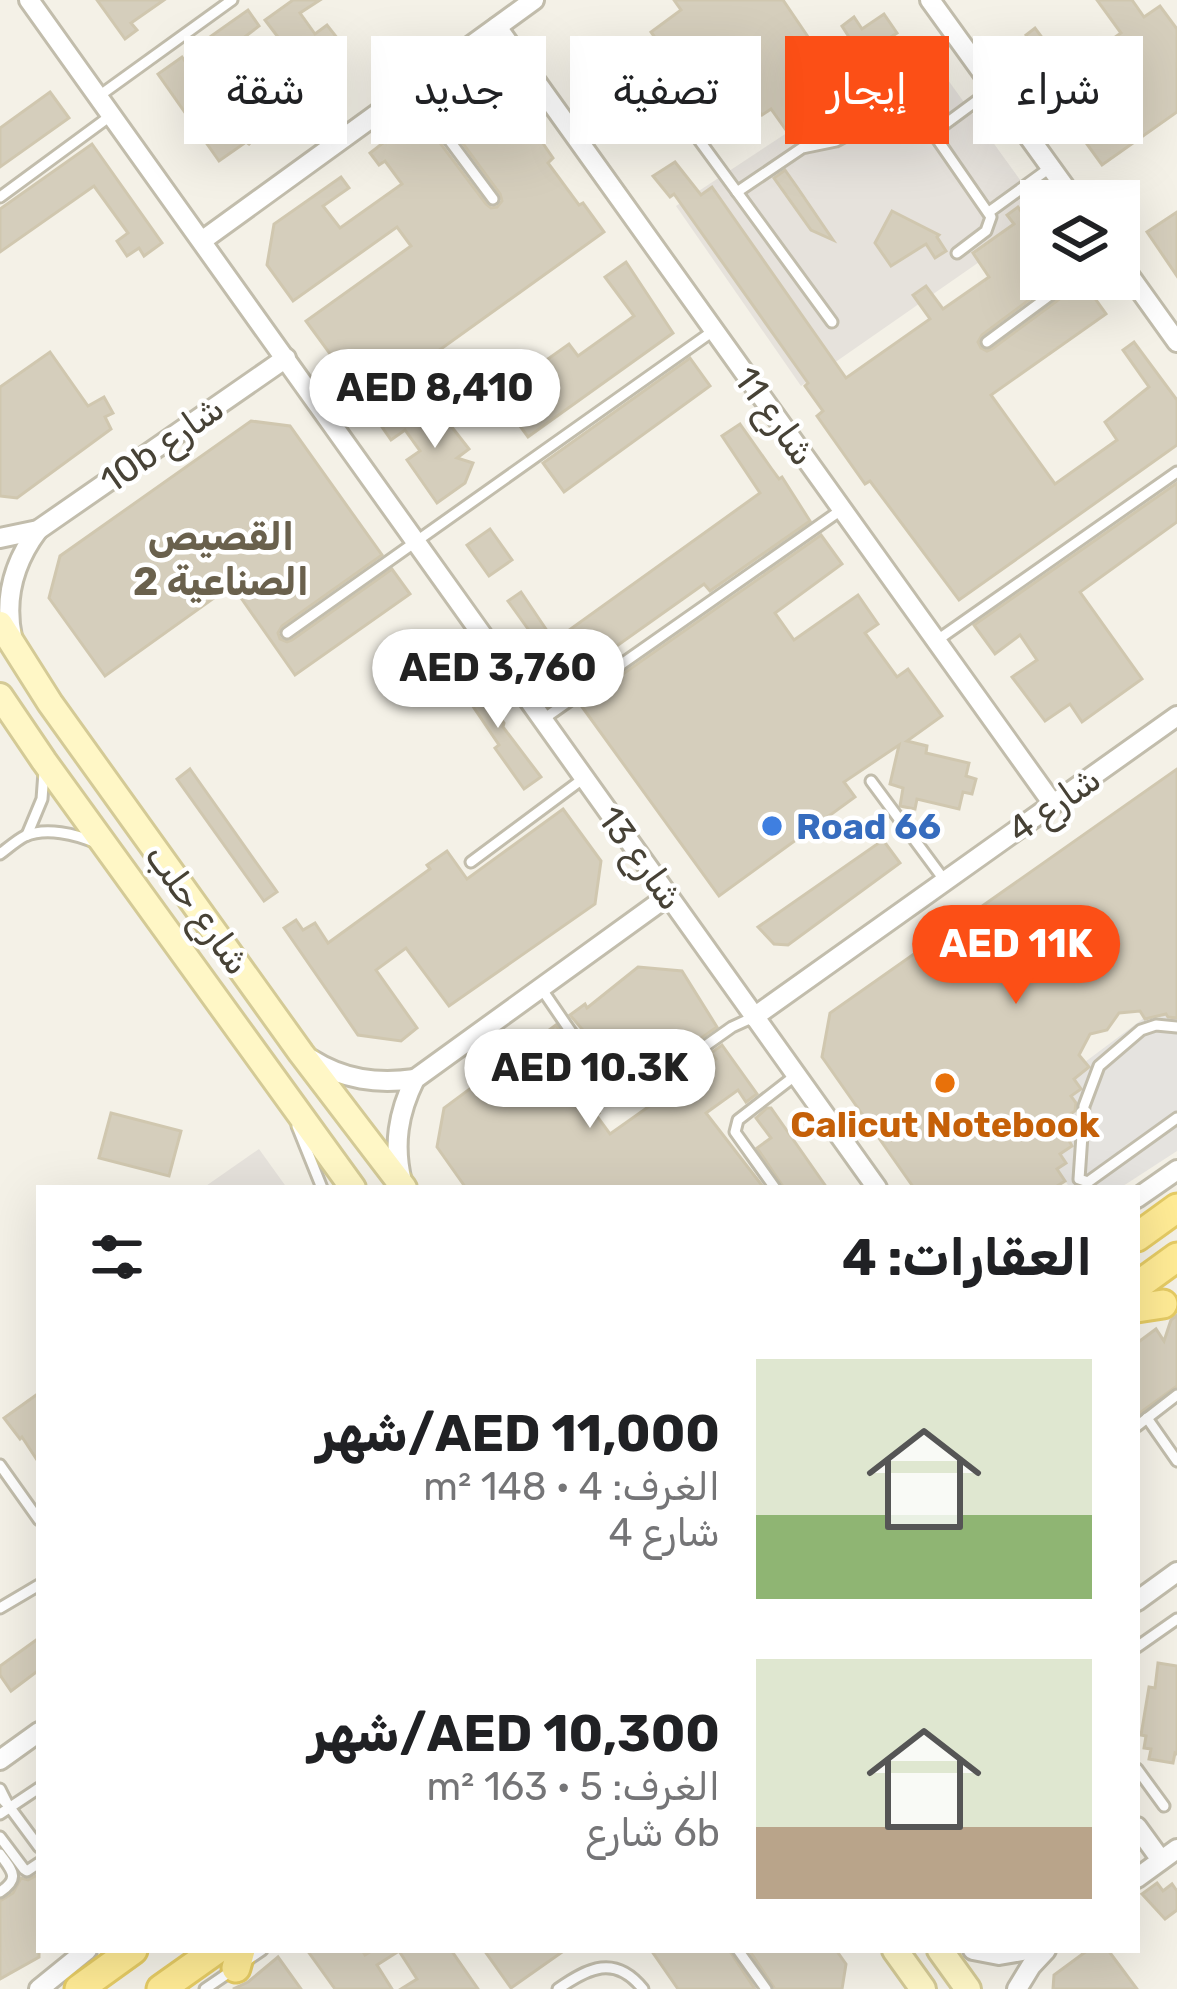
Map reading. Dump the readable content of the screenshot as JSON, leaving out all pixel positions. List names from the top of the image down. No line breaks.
{"streets":{"street":["شارع 11","10b شارع","شارع 4","شارع 13","شارع حلب"]},"crossings":[["شارع 11","شارع 4"],["10b شارع","شارع 13"],["10b شارع","شارع حلب"],["شارع 4","شارع 13"]],"districts":["القصيص الصناعية 2"],"places":["Road 66","Calicut Notebook"],"page":{"chip":["شراء","إيجار","تصفية","جديد","شقة"],"price":["AED 8,410","AED 3,760","AED 11K","AED 10.3K"],"heading":"العقارات: 4","list":[{"name":"AED 11,000/شهر","note":"الغرف: 4 · 148 m² · شارع 4"},{"name":"AED 10,300/شهر","note":"الغرف: 5 · 163 m² · 6b شارع"}]}}
